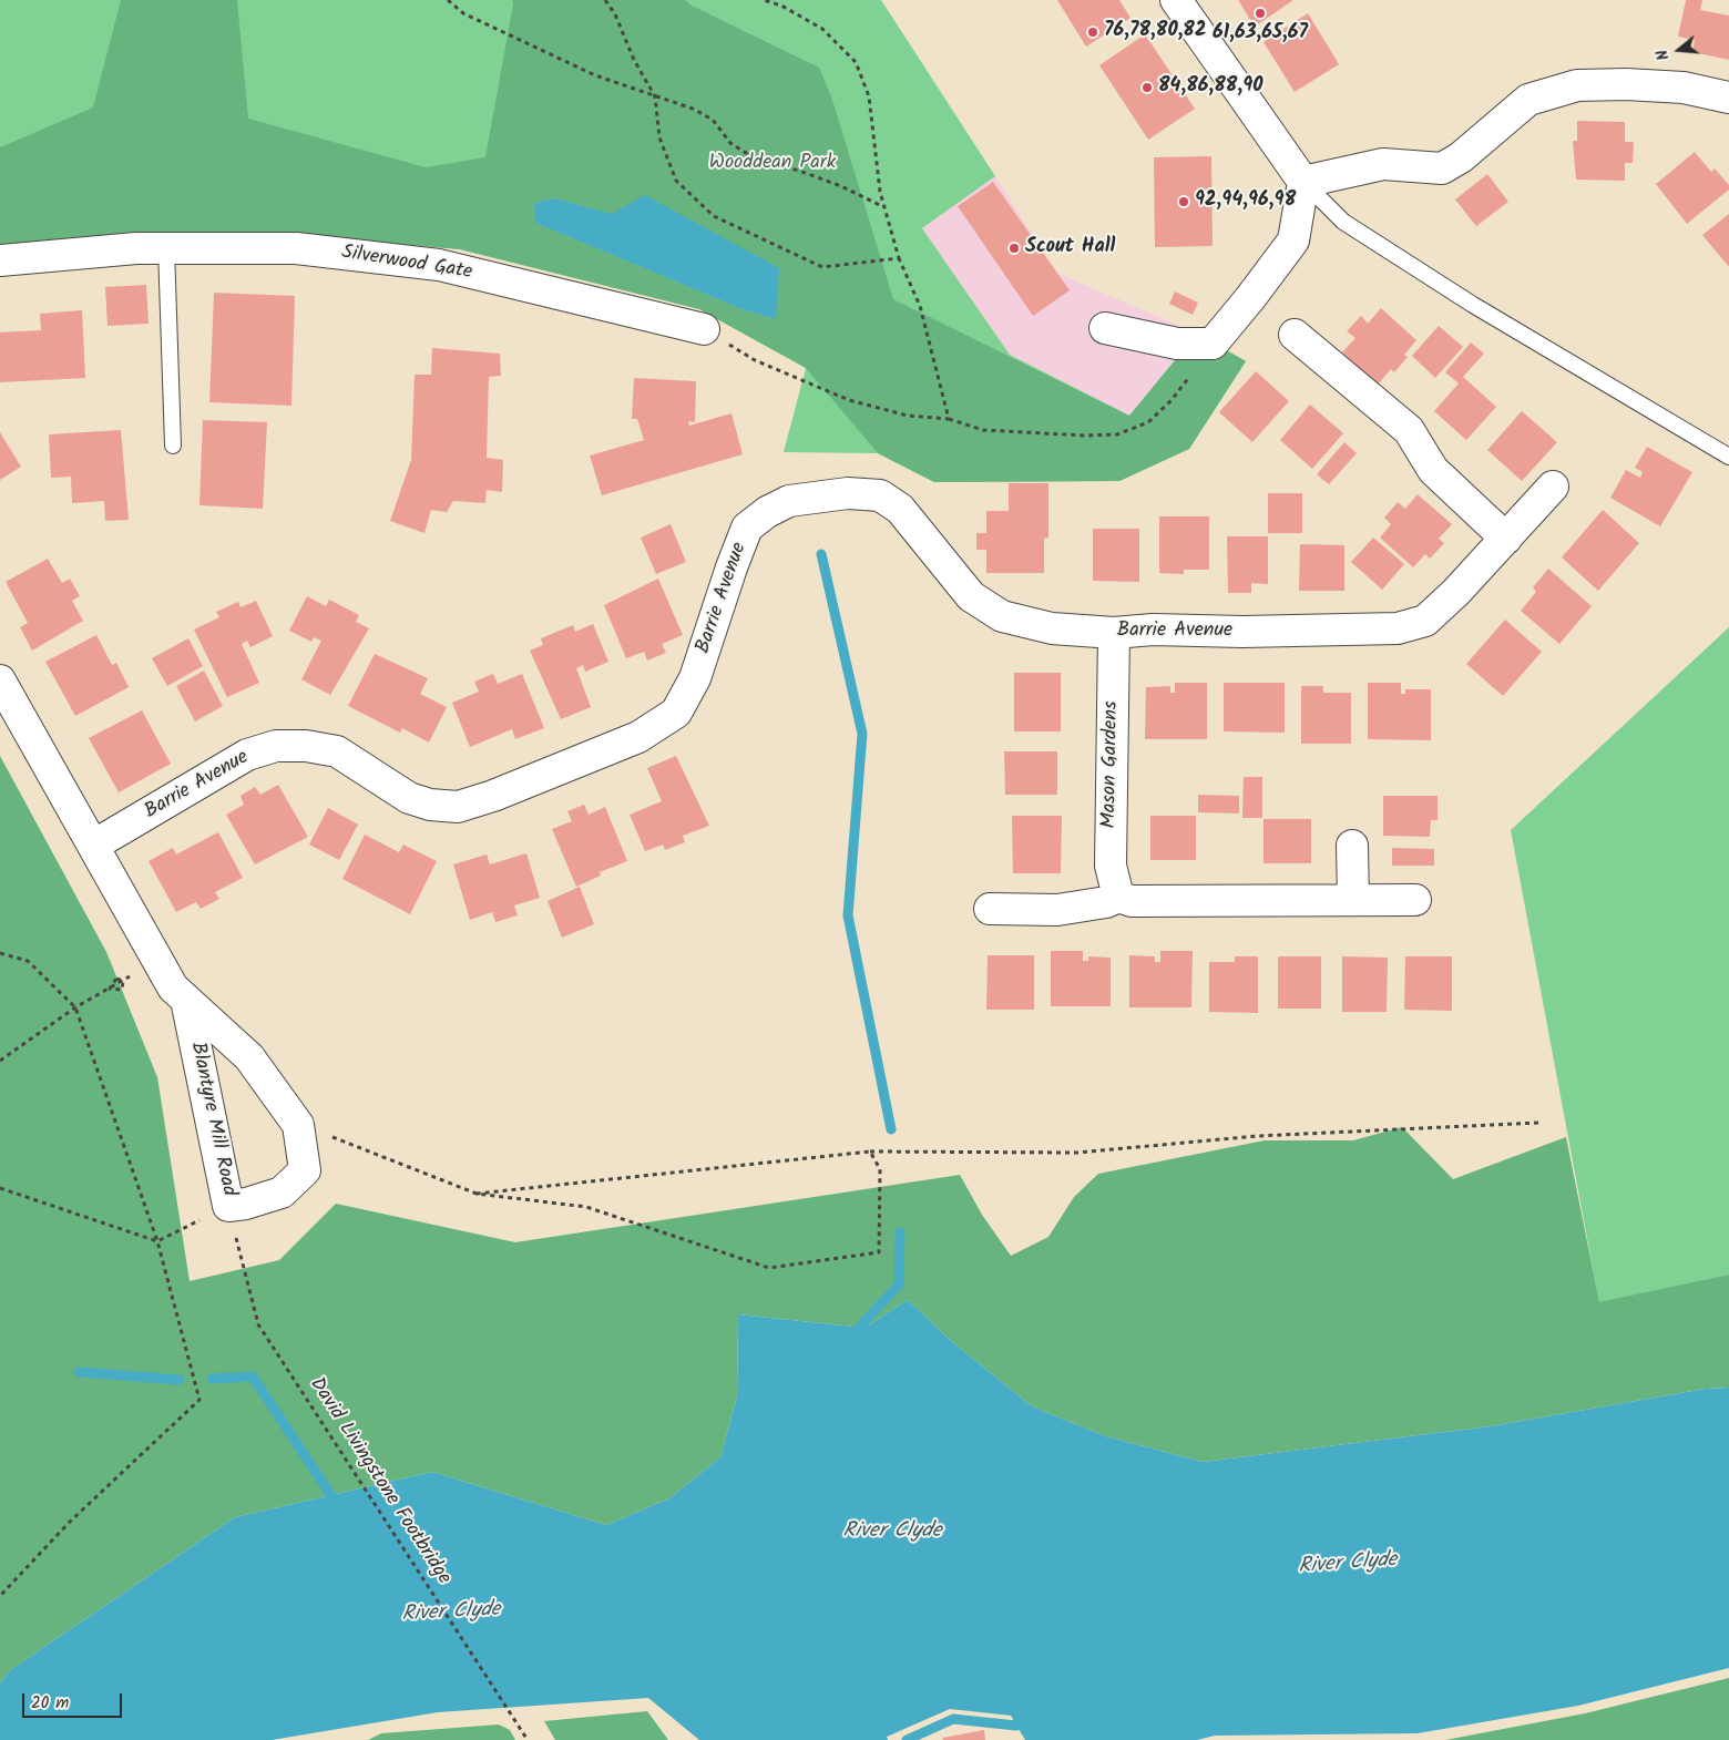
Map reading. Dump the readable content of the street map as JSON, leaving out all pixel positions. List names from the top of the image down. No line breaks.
{"streets":{"street":["Silverwood Gate","Barrie Avenue","Mason Gardens","Blantyre Mill Road"],"path":["David Livingstone Footbridge"]},"crossings":[["Barrie Avenue","Mason Gardens"],["Barrie Avenue","Blantyre Mill Road"],["Blantyre Mill Road","David Livingstone Footbridge"]],"water":["River Clyde"],"parks":["Wooddean Park"],"places":["61,63,65,67","76,78,80,82","84,86,88,90","92,94,96,98","Scout Hall"],"scale_bar":"20 m","north":"left"}
